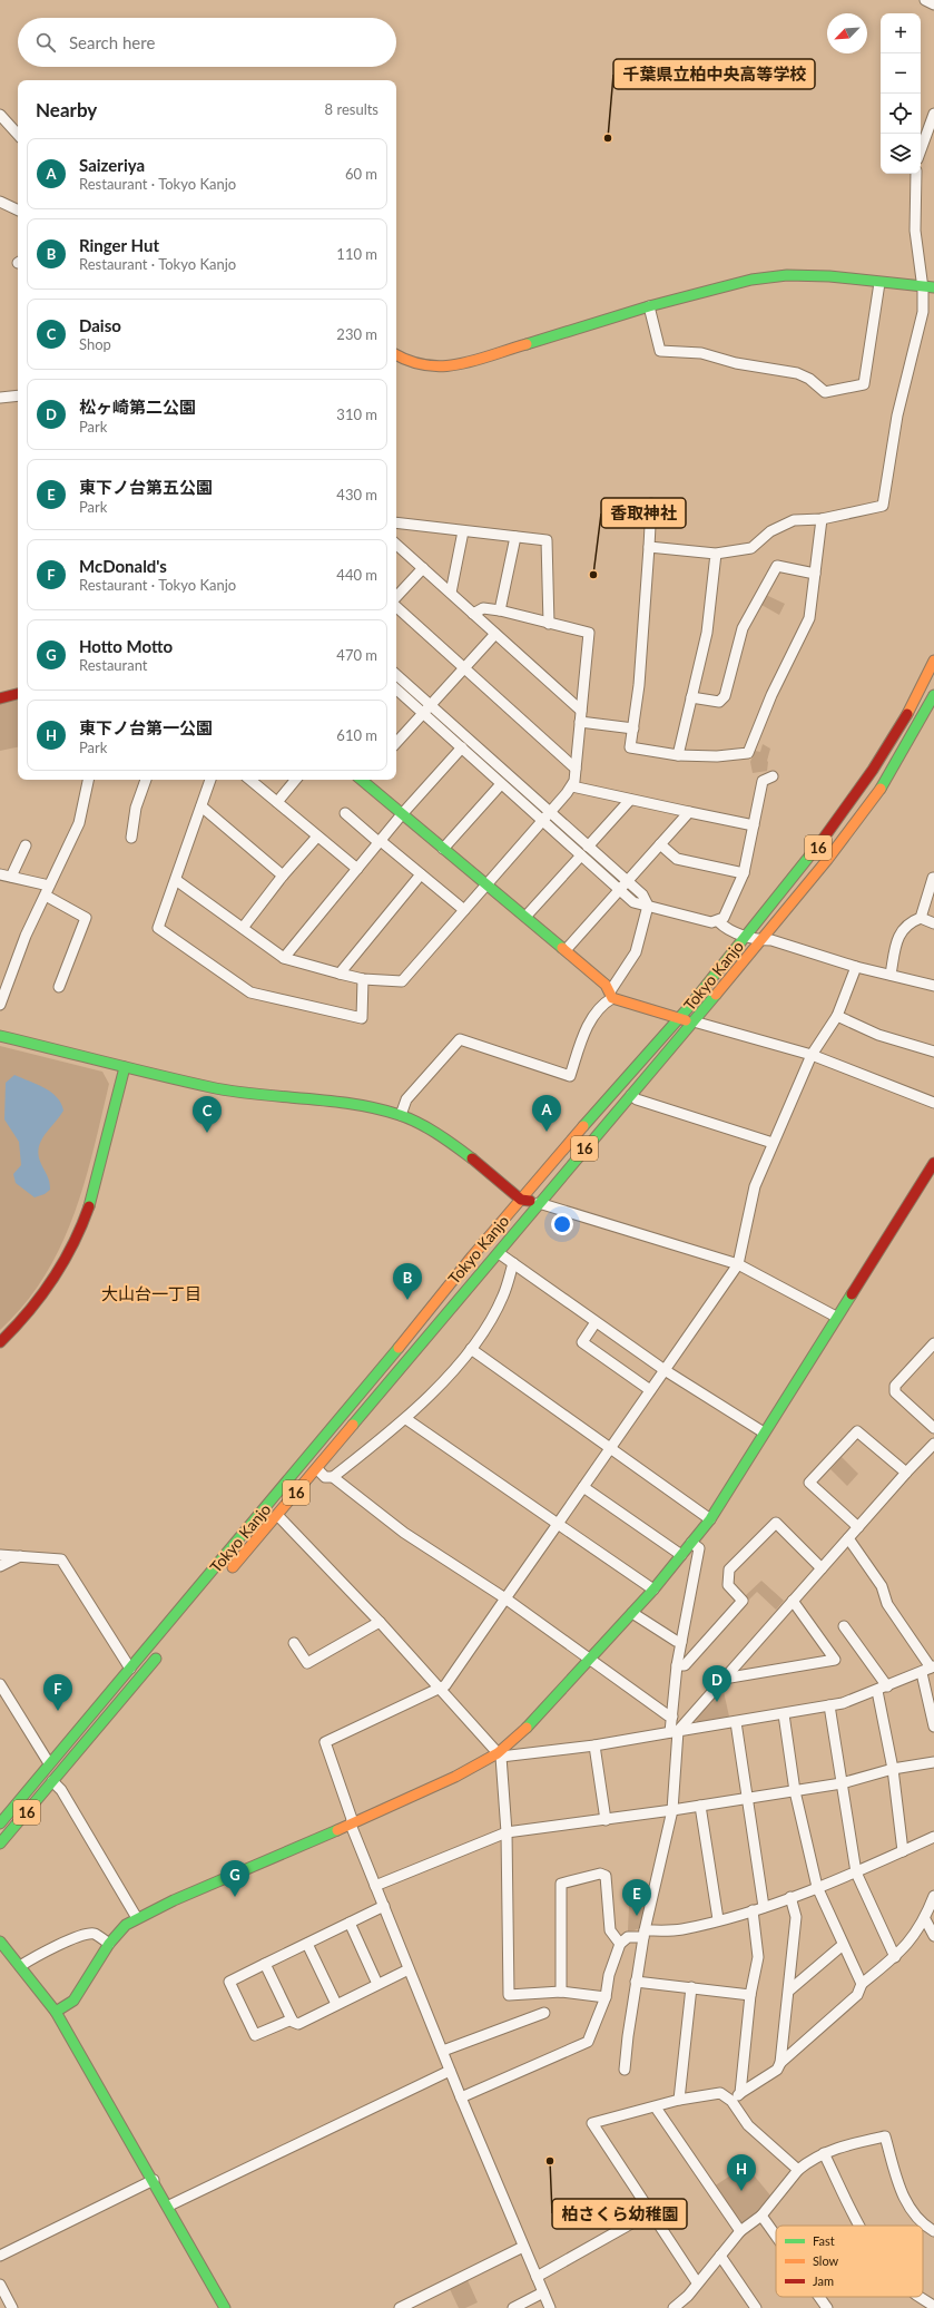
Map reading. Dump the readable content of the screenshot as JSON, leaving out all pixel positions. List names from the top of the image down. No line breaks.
{"streets":{"main road":["16","Tokyo Kanjo"]},"districts":["大山台一丁目"],"places":["千葉県立柏中央高等学校","香取神社","柏さくら幼稚園"],"legend":["Fast","Slow","Jam"],"north":"bottom left","page":{"map_buttons":["+","−"],"search":"Search here","heading":["Nearby","8 results"],"list":[{"mark":"A","name":"Saizeriya","note":"Restaurant · Tokyo Kanjo","value":"60 m"},{"mark":"B","name":"Ringer Hut","note":"Restaurant · Tokyo Kanjo","value":"110 m"},{"mark":"C","name":"Daiso","note":"Shop","value":"230 m"},{"mark":"D","name":"松ヶ崎第二公園","note":"Park","value":"310 m"},{"mark":"E","name":"東下ノ台第五公園","note":"Park","value":"430 m"},{"mark":"F","name":"McDonald's","note":"Restaurant · Tokyo Kanjo","value":"440 m"},{"mark":"G","name":"Hotto Motto","note":"Restaurant","value":"470 m"},{"mark":"H","name":"東下ノ台第一公園","note":"Park","value":"610 m"}],"pins":["A","C","B","D","F","G","E","H"]}}
